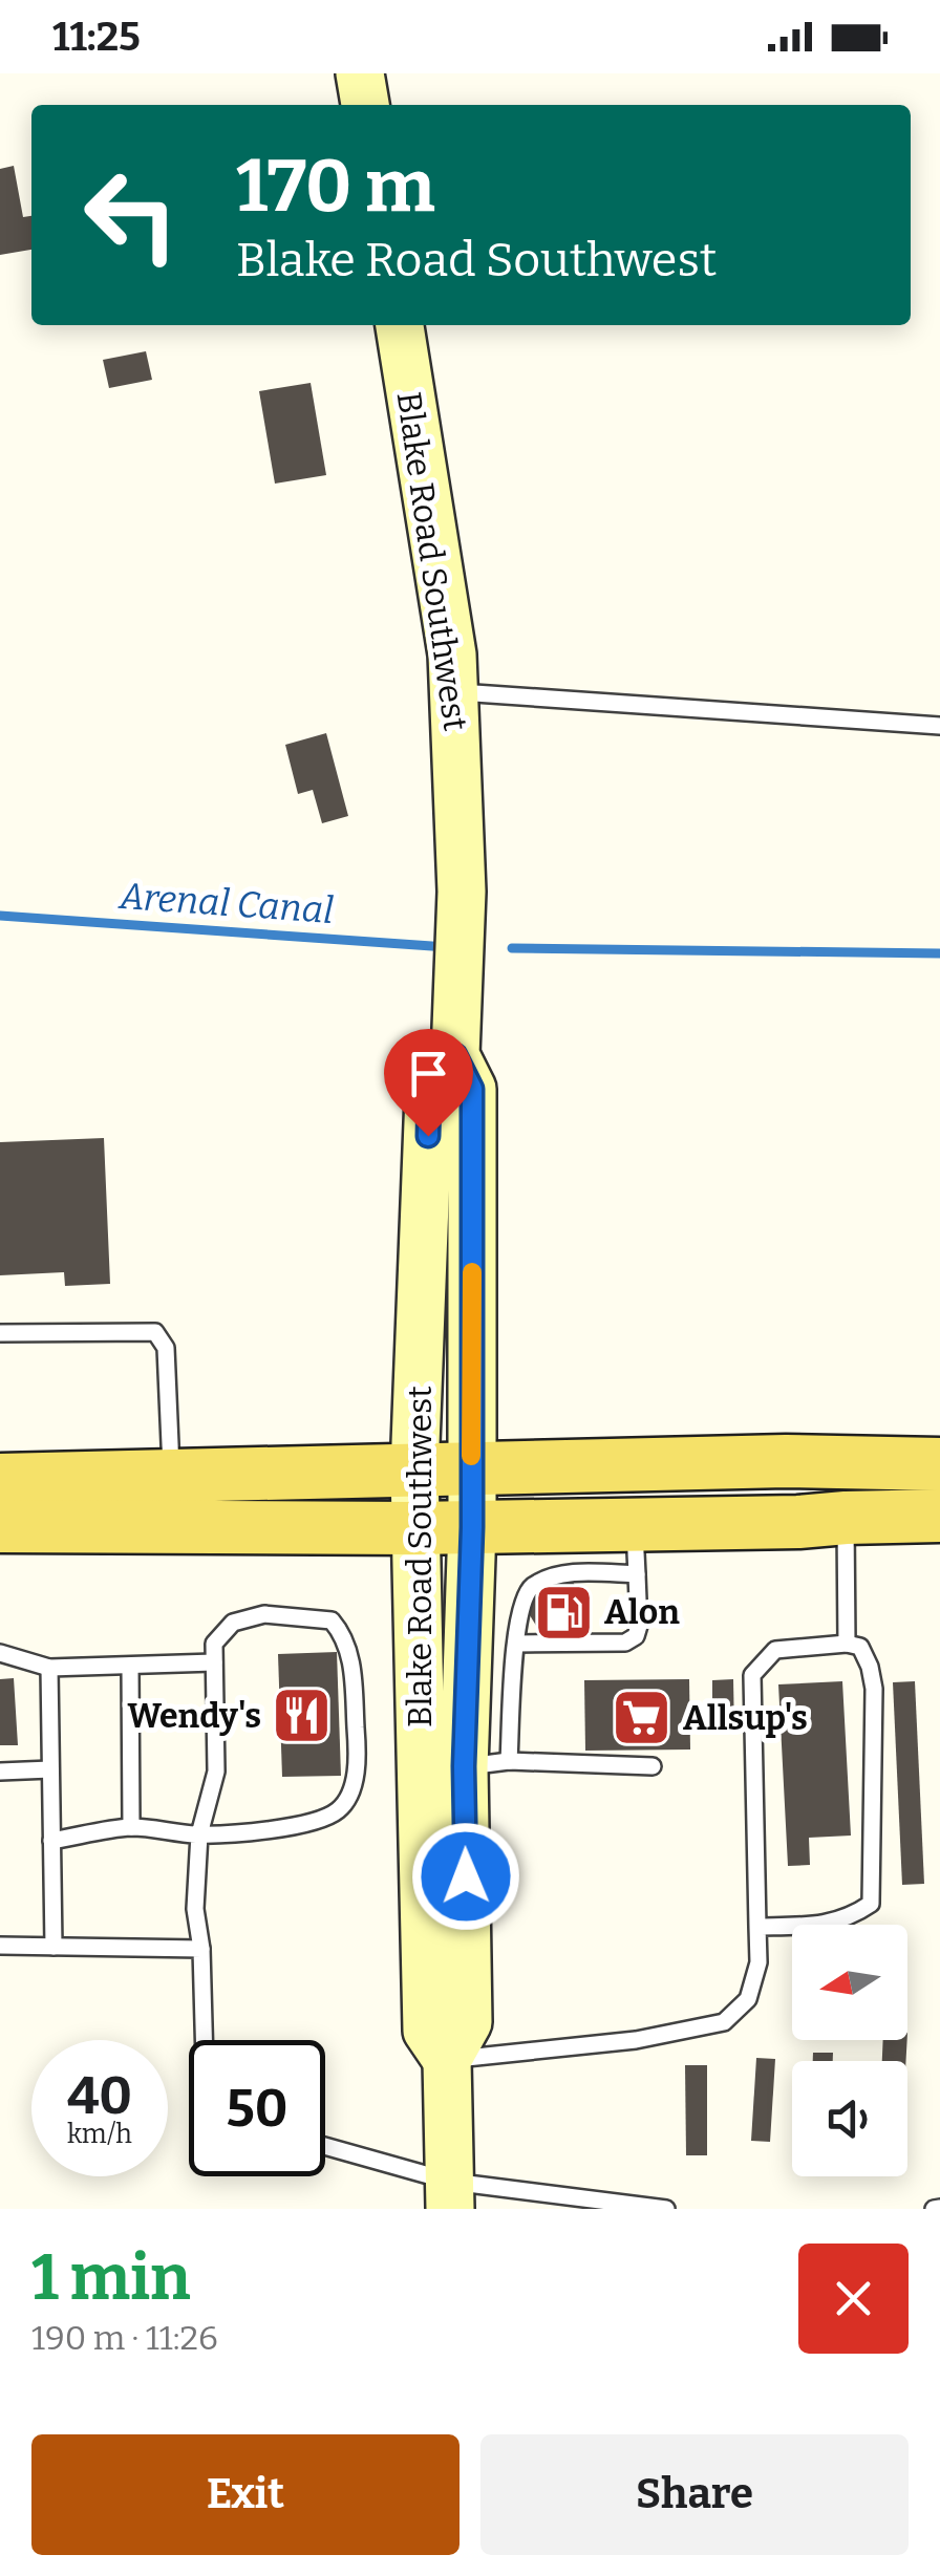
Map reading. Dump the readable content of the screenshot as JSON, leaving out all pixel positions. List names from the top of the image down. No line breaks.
{"streets":{"street":["Blake Road Southwest"]},"water":["Arenal Canal"],"places":{"fuel station":["Alon"],"restaurant":["Wendy's"],"supermarket":["Allsup's"]},"north":"left","page":{"status":"11:25","turn":["170 m","Blake Road Southwest"],"speed":"40 km/h","limit":"50","heading":["1 min","190 m · 11:26"],"buttons":["Exit","Share"]}}
